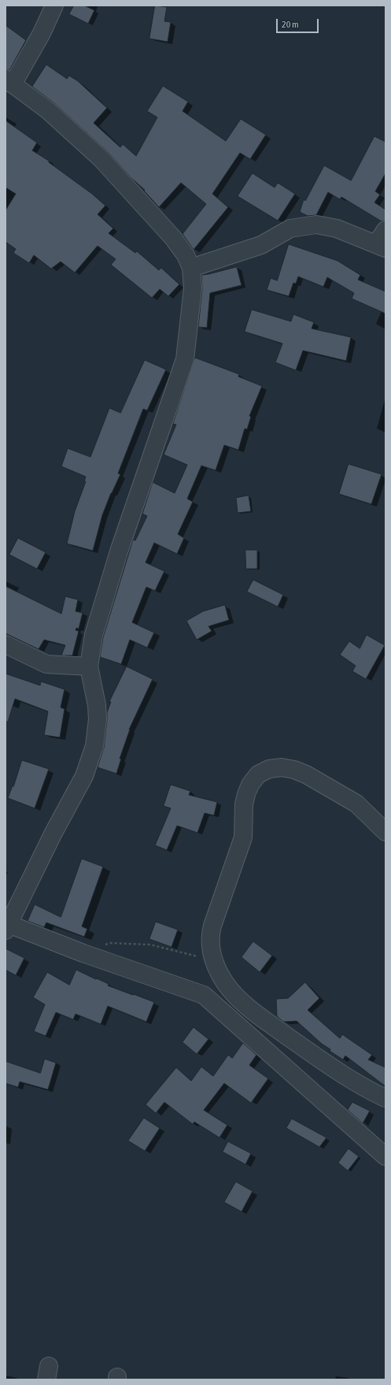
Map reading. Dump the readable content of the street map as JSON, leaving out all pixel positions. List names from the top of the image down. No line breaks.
{"scale_bar":"20 m"}
